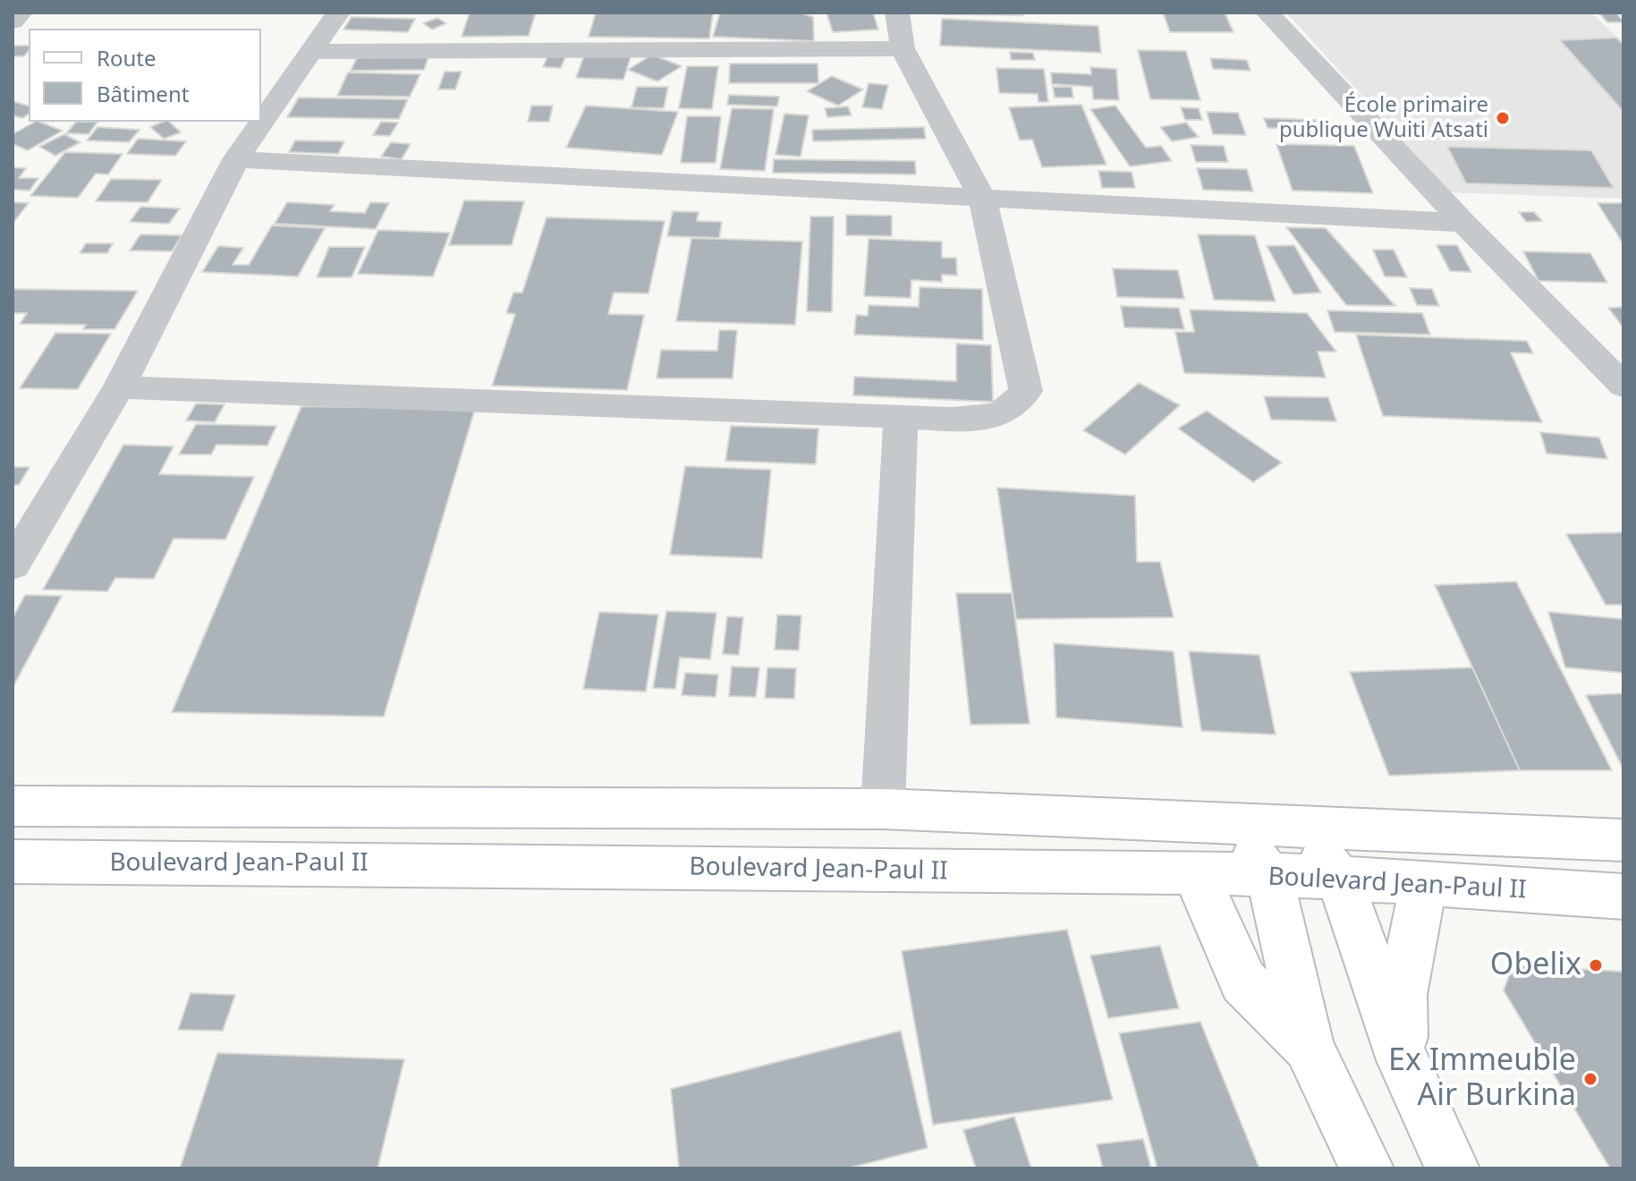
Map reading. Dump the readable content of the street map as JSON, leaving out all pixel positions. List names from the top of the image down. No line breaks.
{"streets":{"main road":["Boulevard Jean-Paul II"]},"places":["École primaire publique Wuiti Atsati","Obelix","Ex Immeuble Air Burkina"],"legend":["Route","Bâtiment"]}
